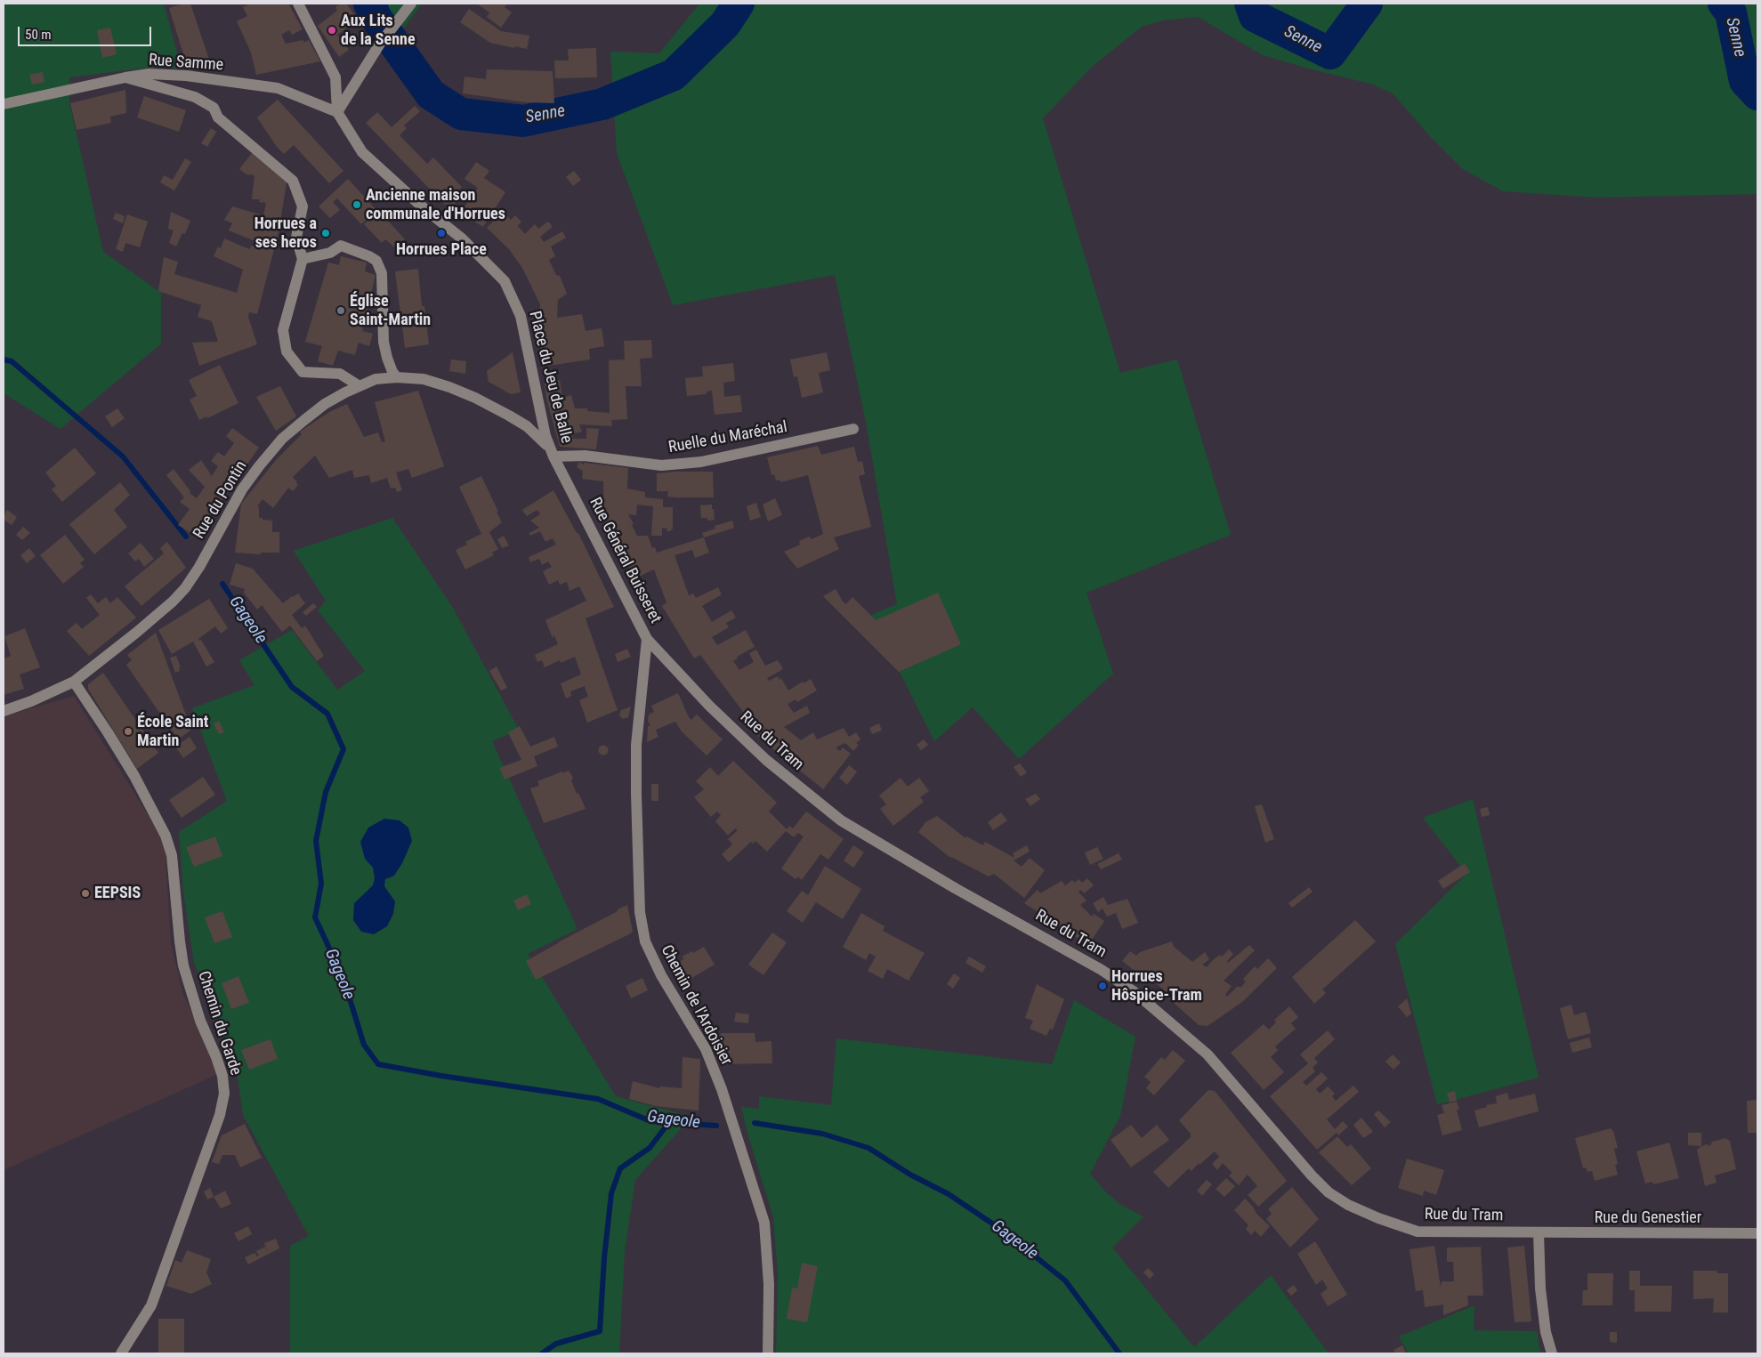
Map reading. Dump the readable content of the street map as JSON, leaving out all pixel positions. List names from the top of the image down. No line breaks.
{"streets":{"street":["Rue Samme","Place du Jeu de Balle","Ruelle du Maréchal","Rue du Pontin","Rue Général Buisseret","Rue du Tram","Chemin de l'Ardoisier","Chemin du Garde","Rue du Genestier"]},"crossings":[["Rue Samme","Place du Jeu de Balle"],["Place du Jeu de Balle","Ruelle du Maréchal"],["Place du Jeu de Balle","Rue du Pontin"],["Place du Jeu de Balle","Rue Général Buisseret"],["Ruelle du Maréchal","Rue du Pontin"],["Ruelle du Maréchal","Rue Général Buisseret"],["Rue du Pontin","Rue Général Buisseret"],["Rue du Pontin","Chemin du Garde"],["Rue Général Buisseret","Rue du Tram"],["Rue Général Buisseret","Chemin de l'Ardoisier"],["Rue du Tram","Rue du Genestier"]],"water":["Senne","Gageole"],"places":["Aux Lits de la Senne","Ancienne maison communale d'Horrues","Horrues a ses heros","Horrues Place","Église Saint-Martin","École Saint Martin","EEPSIS","Horrues Hôspice-Tram"],"scale_bar":"50 m"}
